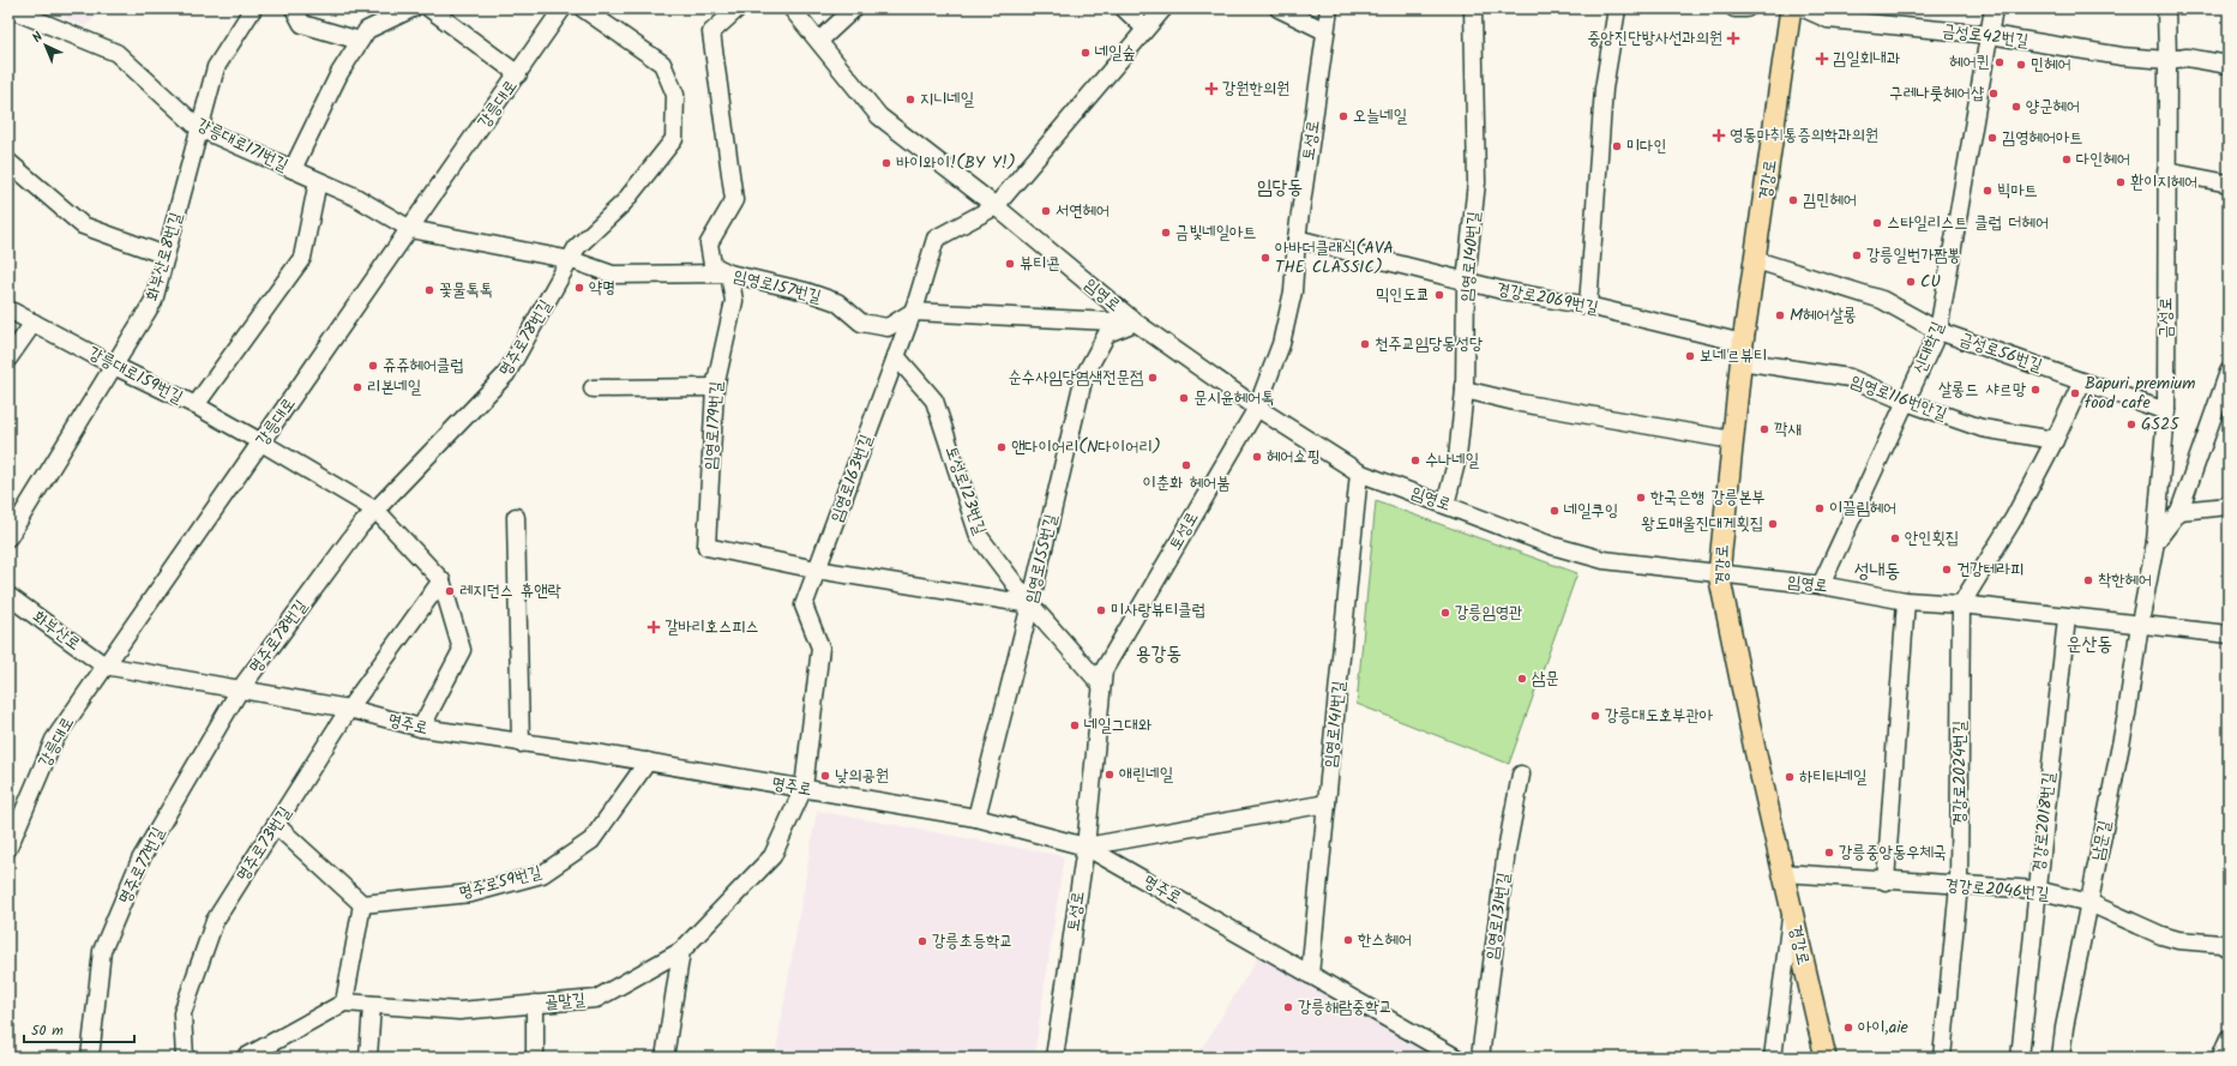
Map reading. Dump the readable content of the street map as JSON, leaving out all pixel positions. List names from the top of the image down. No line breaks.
{"streets":{"main road":["경강로"],"street":["금성로42번길","강릉대로","토성로","강릉대로171번길","화부산로8번길","임영로140번길","임영로157번길","임영로","경강로2069번길","금성로","명주로78번길","신대학길","금성로56번길","강릉대로159번길","임영로116번안길","임영로179번길","임영로163번길","토성로123번길","임영로155번길","화부산로","명주로","임영로141번길","경강로2024번길","경강로2018번길","남문길","명주로73번길","명주로77번길","명주로59번길","경강로2046번길","임영로131번길","골말길"]},"crossings":[["금성로42번길","금성로"],["금성로42번길","신대학길"],["강릉대로","강릉대로171번길"],["강릉대로","임영로157번길"],["강릉대로","강릉대로159번길"],["강릉대로","화부산로"],["강릉대로","명주로"],["토성로","임영로"],["토성로","경강로2069번길"],["토성로","토성로123번길"],["토성로","명주로"],["강릉대로171번길","화부산로8번길"],["강릉대로171번길","임영로157번길"],["경강로","임영로"],["경강로","경강로2069번길"],["경강로","금성로56번길"],["경강로","임영로116번안길"],["경강로","경강로2046번길"],["화부산로8번길","강릉대로159번길"],["임영로140번길","임영로"],["임영로140번길","경강로2069번길"],["임영로157번길","명주로78번길"],["임영로157번길","임영로179번길"],["임영로157번길","임영로163번길"],["임영로","금성로"],["임영로","신대학길"],["임영로","임영로163번길"],["임영로","임영로155번길"],["임영로","임영로141번길"],["임영로","경강로2024번길"],["임영로","경강로2018번길"],["임영로","남문길"],["경강로2069번길","임영로116번안길"],["금성로","금성로56번길"],["금성로","남문길"],["명주로78번길","강릉대로159번길"],["명주로78번길","명주로"],["명주로78번길","명주로77번길"],["신대학길","금성로56번길"],["신대학길","임영로116번안길"],["강릉대로159번길","명주로73번길"],["임영로179번길","임영로163번길"],["임영로179번길","토성로123번길"],["임영로179번길","임영로155번길"],["임영로163번길","토성로123번길"],["임영로163번길","명주로"],["임영로163번길","골말길"],["토성로123번길","임영로155번길"],["임영로155번길","명주로"],["화부산로","명주로"],["명주로","임영로141번길"],["명주로","명주로73번길"],["명주로","명주로77번길"],["명주로","명주로59번길"],["명주로","골말길"],["경강로2024번길","경강로2046번길"],["경강로2018번길","경강로2046번길"],["남문길","경강로2046번길"]],"districts":["임당동","성내동","운산동","용강동"],"places":{"health":["중앙진단방사선과의원","김일회내과","강원한의원","영동마취통증의학과의원","갈바리호스피스"],"other":["네일숲","헤어퀸","민헤어","구레나룻헤어샵","지니네일","양군헤어","오늘네일","김영헤어아트","미다인","다인헤어","바이와이!(BY Y!)","환이지헤어","빅마트","김민헤어","서연헤어","스타일리스트 클럽 더헤어","금빛네일아트","강릉일번가짬뽕","아바더클래식(AVA THE CLASSIC)","뷰티콘","CU","약명","꽃물톡톡","믹인도쿄","M헤어살롱","천주교임당동성당","보네르뷰티","쥬쥬헤어클럽","순수사임당염색전문점","리본네일","살롱드 샤르망","Bapuri premium food cafe","문시윤헤어톡","GS25","깍새","앤다이어리(N다이어리)","헤어쇼핑","수나네일","이춘화 헤어붐","한국은행 강릉본부","이끌림헤어","네일쿠잉","왕도매울진대게횟집","안인횟집","건강테라피","착한헤어","레지던스 휴앤락","미사랑뷰티클럽","강릉임영관","삼문","강릉대도호부관아","네일그대와","애린네일","낮의공원","하티타네일","강릉중앙동우체국","한스헤어","강릉초등학교","강릉해람중학교","아이,aie"]},"scale_bar":"50 m","north":"top left"}
